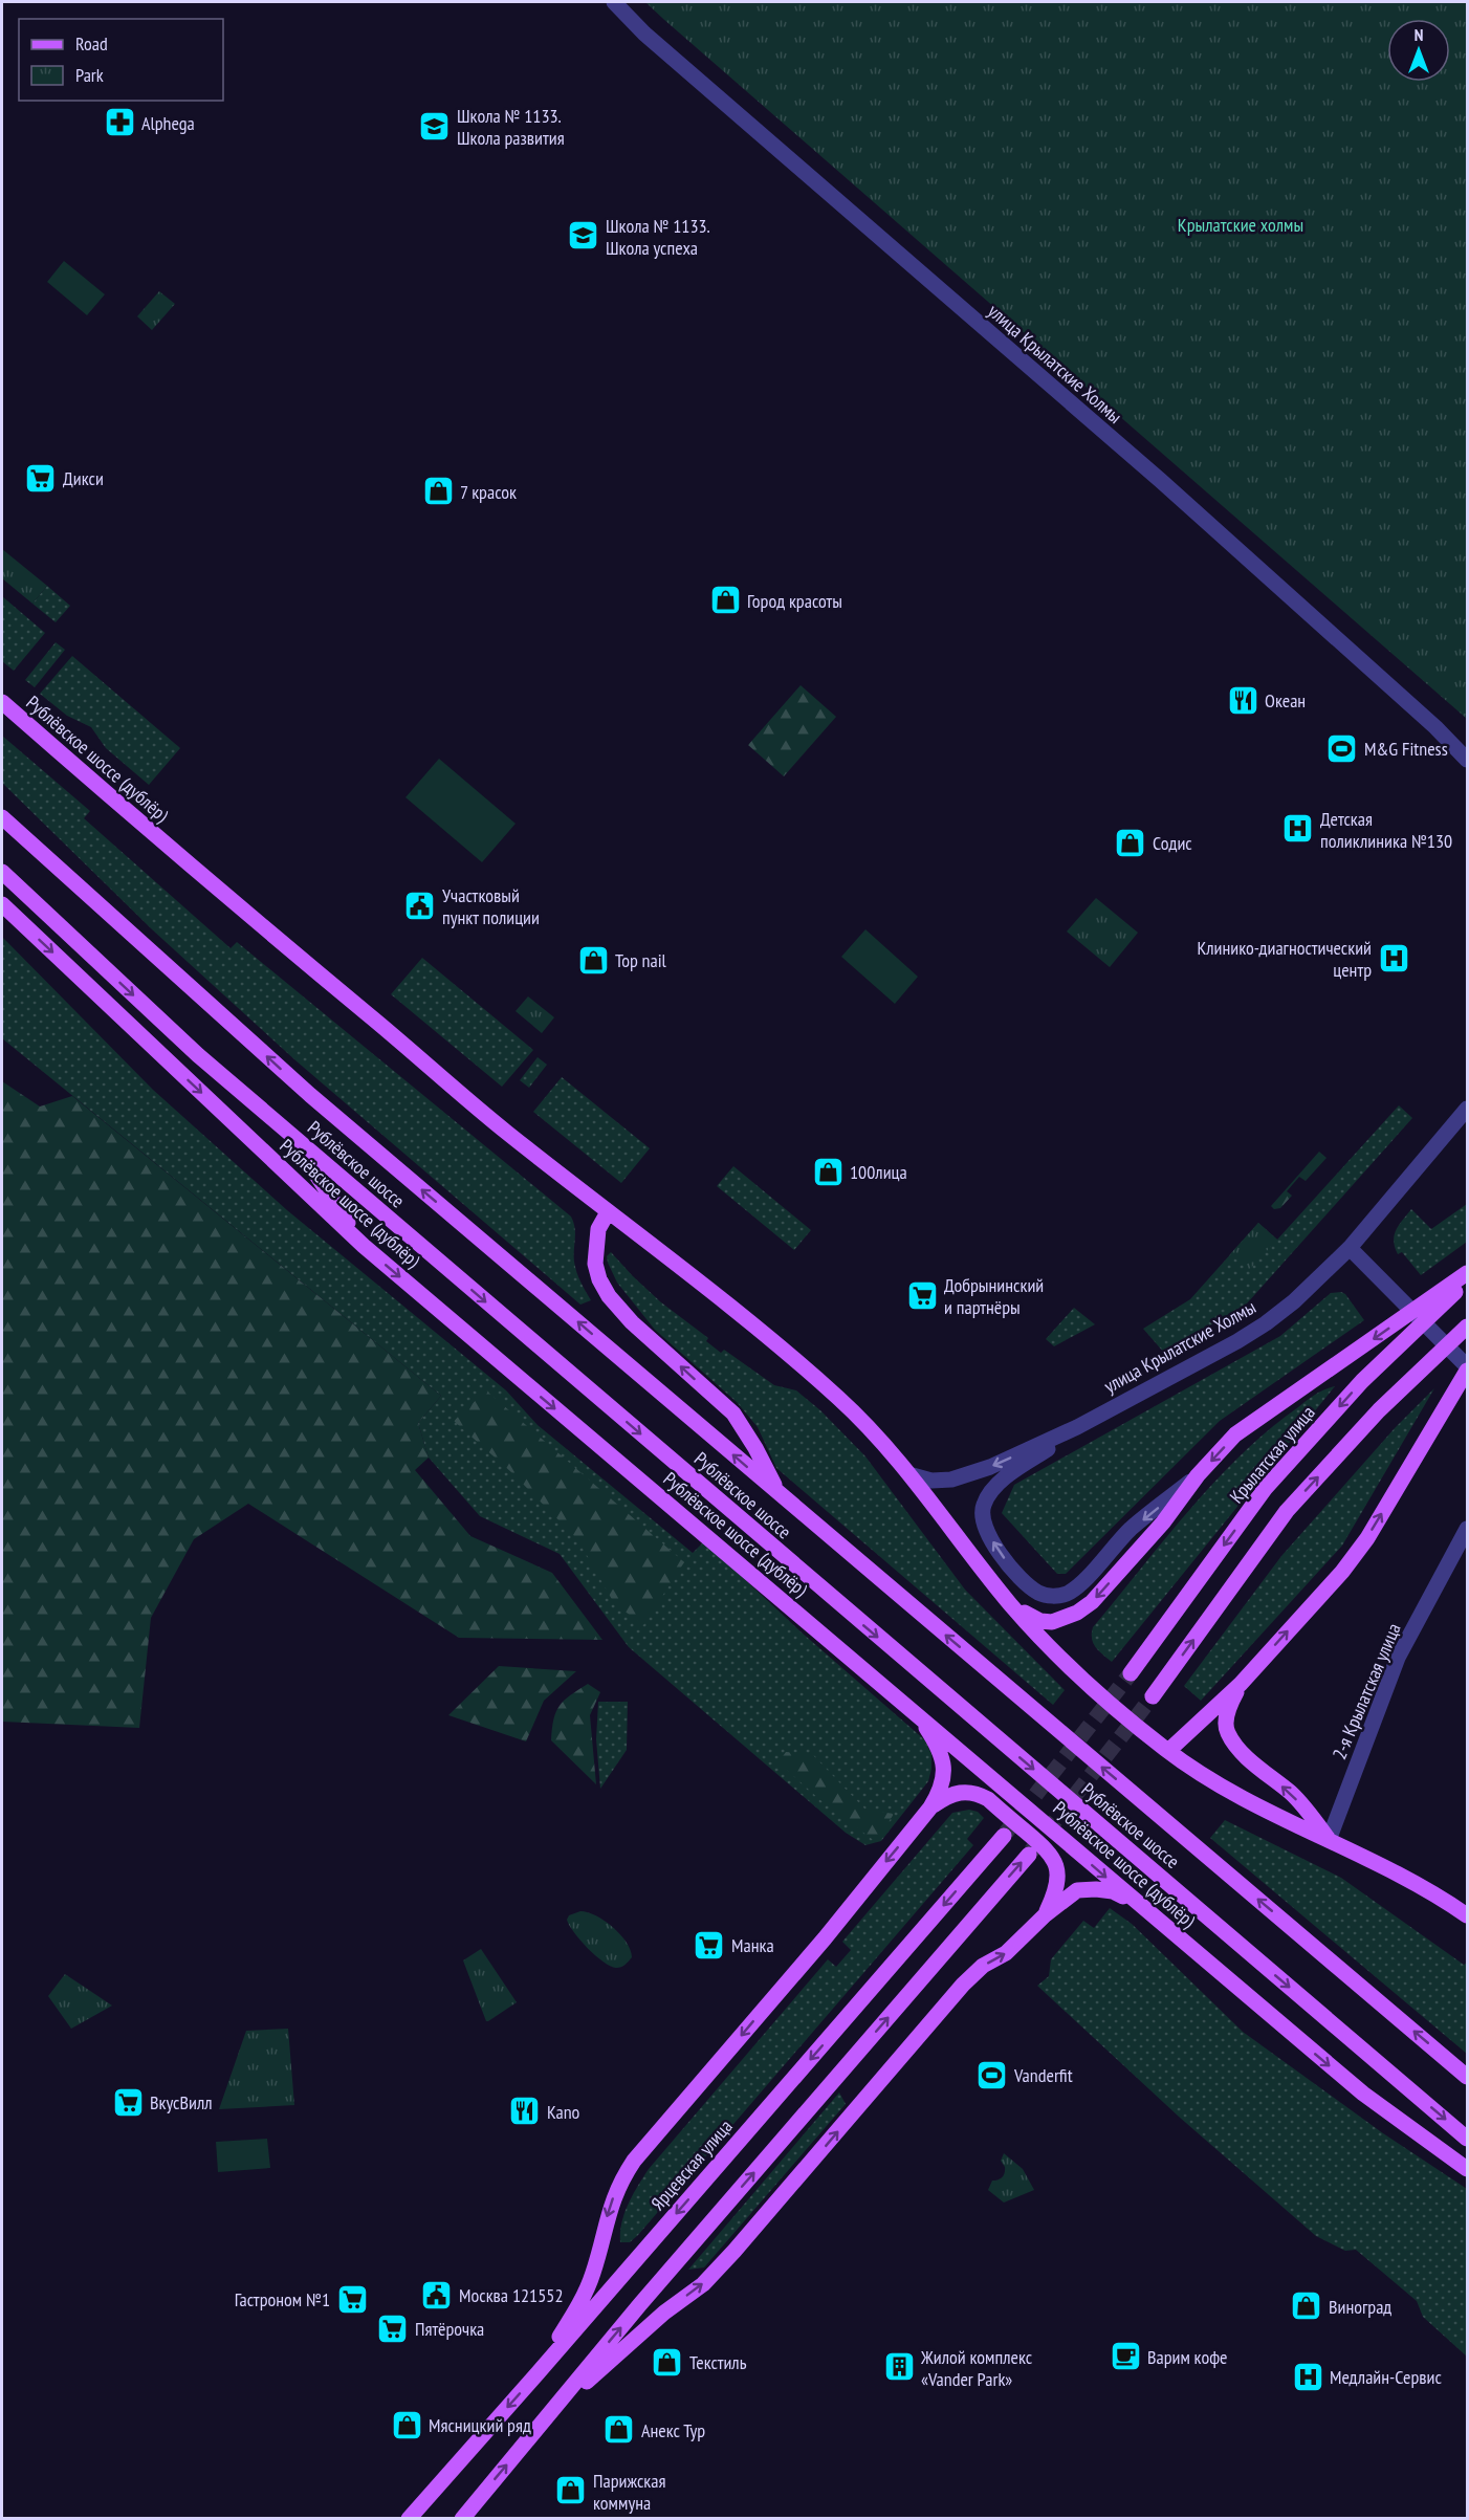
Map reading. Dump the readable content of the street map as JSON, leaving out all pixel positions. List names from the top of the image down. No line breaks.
{"streets":{"main road":["Рублёвское шоссе (дублёр)","Рублёвское шоссе","Крылатская улица","Ярцевская улица"],"street":["улица Крылатские Холмы","2-я Крылатская улица"]},"crossings":[["улица Крылатские Холмы","Рублёвское шоссе (дублёр)"],["Рублёвское шоссе (дублёр)","2-я Крылатская улица"]],"one_way":["Рублёвское шоссе (дублёр)"],"parks":["Крылатские холмы"],"places":{"pharmacy":["Alphega"],"school or university":["Школа № 1133. Школа развития","Школа № 1133. Школа успеха"],"supermarket":["Дикси","Добрынинский и партнёры","Манка","ВкусВилл","Гастроном №1","Пятёрочка"],"shop":["7 красок","Город красоты","Содис","Top nail","100лица","Виноград","Текстиль","Мясницкий ряд","Анекс Тур","Парижская коммуна"],"restaurant":["Океан","Kano"],"sports":["M&G Fitness","Vanderfit"],"hospital":["Детская поликлиника №130","Клинико-диагностический центр","Медлайн-Сервис"],"public building":["Участковый пункт полиции","Москва 121552"],"cafe":["Варим кофе"],"building":["Жилой комплекс «Vander Park»"]},"legend":["Road","Park"],"north":"top"}
